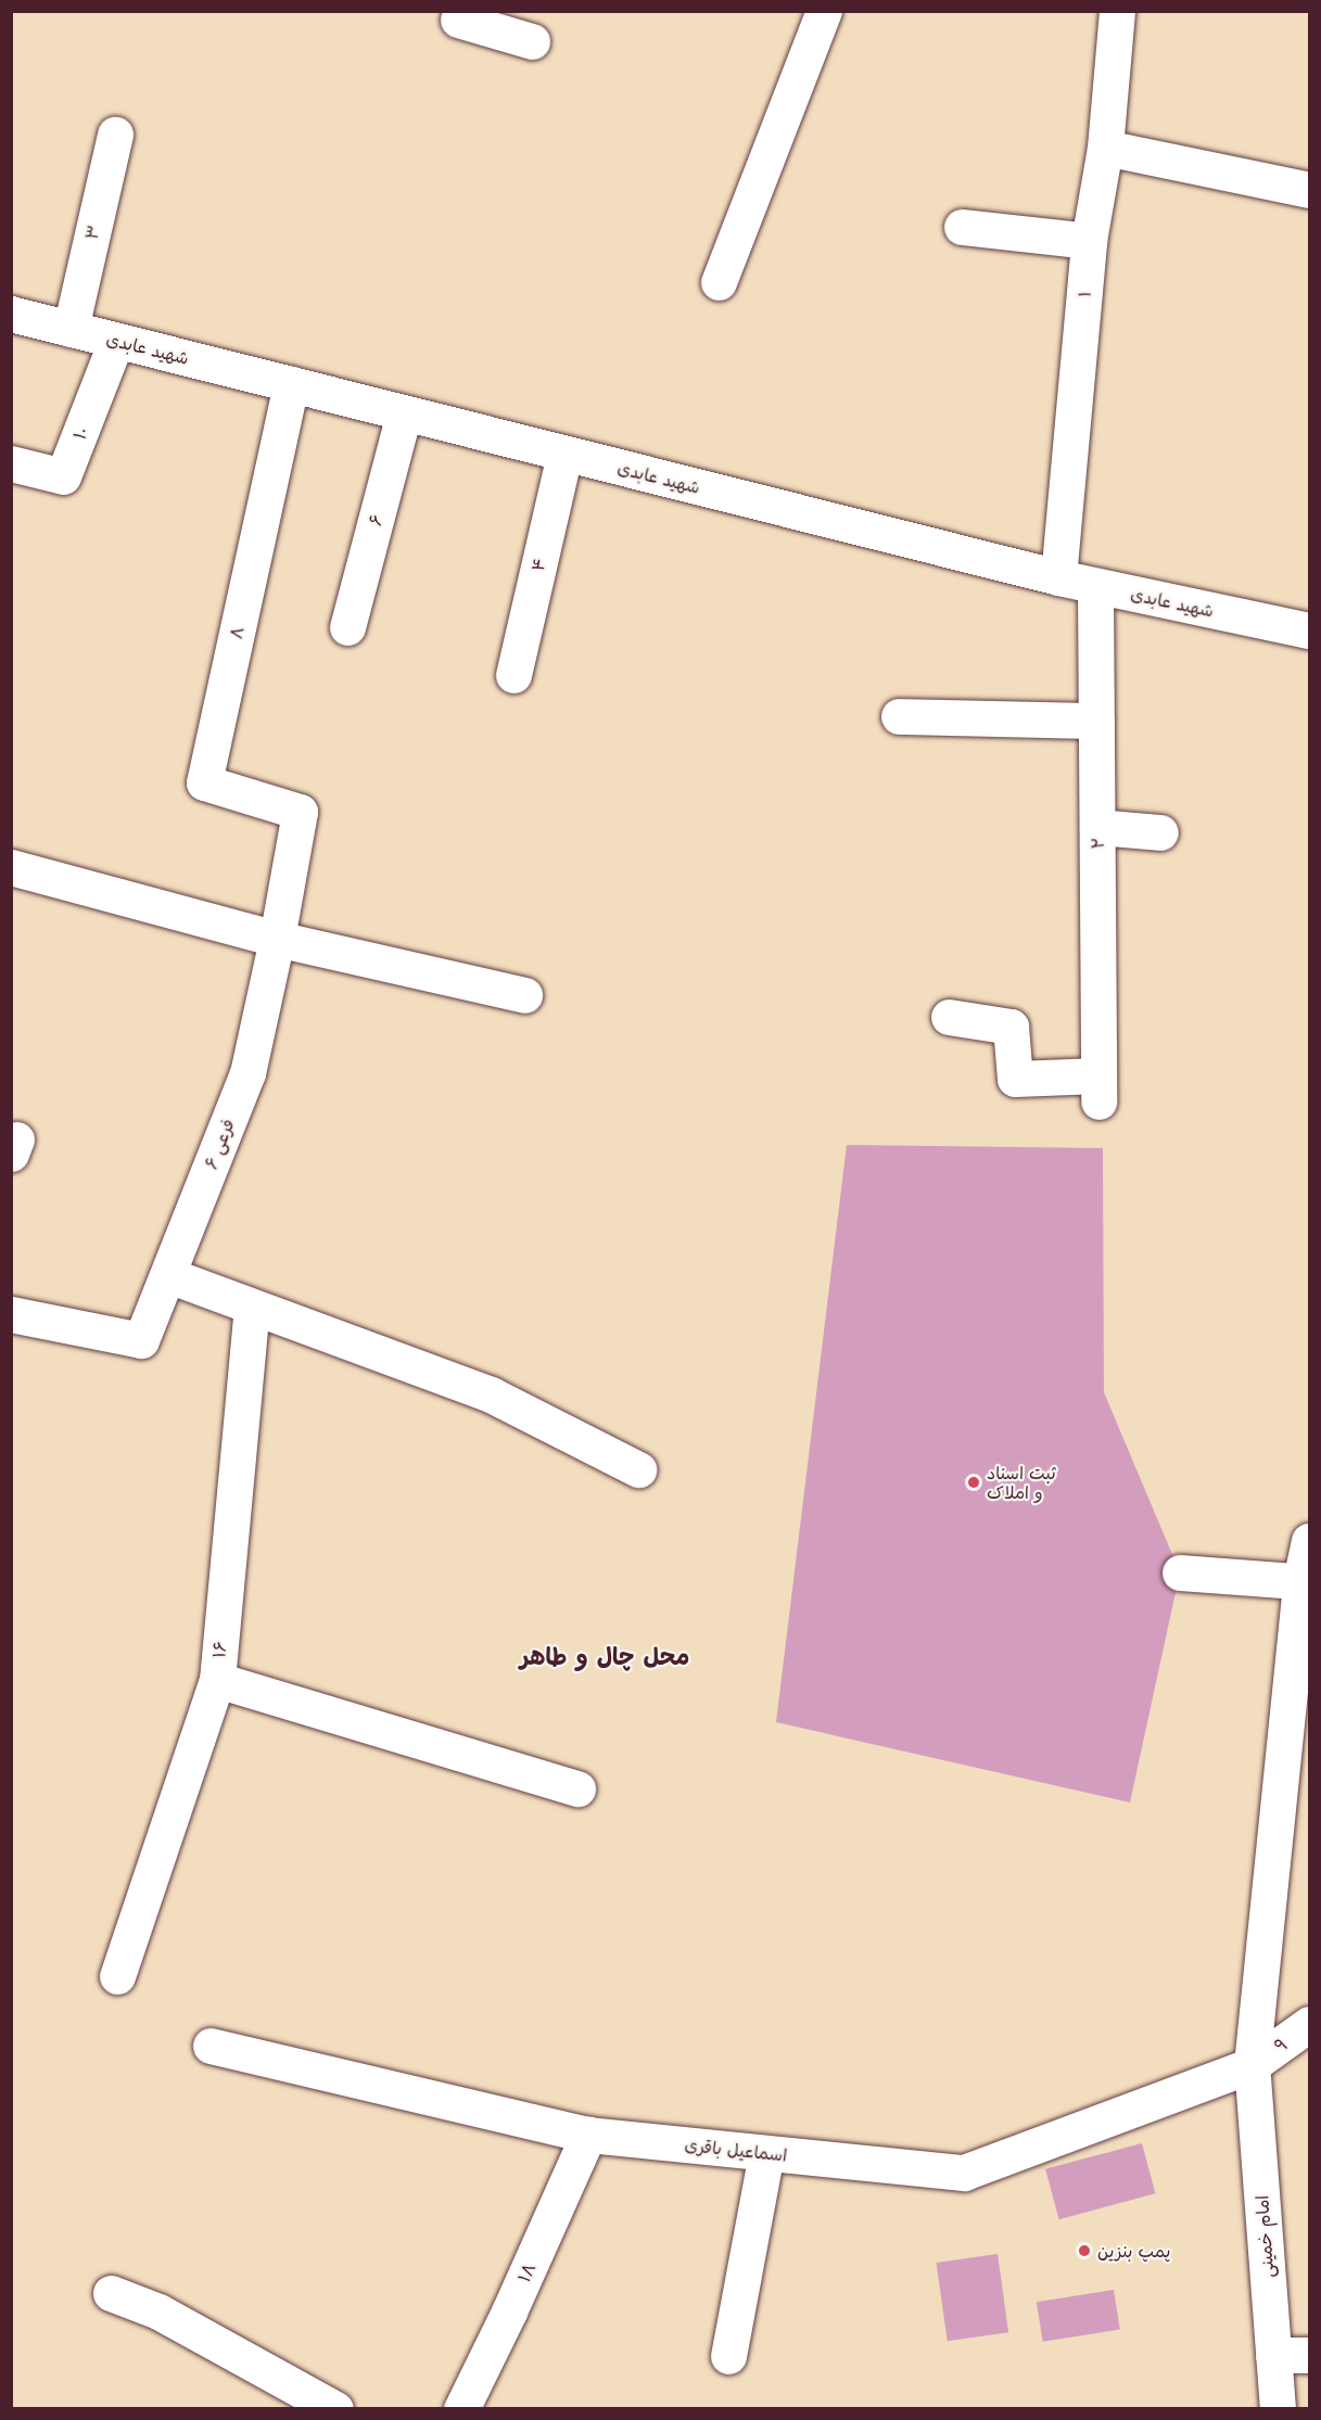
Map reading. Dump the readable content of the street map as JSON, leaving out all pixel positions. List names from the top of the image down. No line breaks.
{"streets":{"street":["۳","۱","شهید عابدی","۱۰","۶","۴","۸","۲","فرعی ۶","۱۶","۹","اسماعیل باقری","امام خمینی","۱۸"]},"crossings":[["۳","شهید عابدی"],["۱","شهید عابدی"],["شهید عابدی","۱۰"],["شهید عابدی","۶"],["شهید عابدی","۴"],["شهید عابدی","۸"],["شهید عابدی","۲"],["۸","فرعی ۶"],["۹","اسماعیل باقری"],["۹","امام خمینی"],["اسماعیل باقری","امام خمینی"],["اسماعیل باقری","۱۸"]],"districts":["محل چال و طاهر"],"places":["ثبت اسناد و املاک","پمپ بنزین"]}
